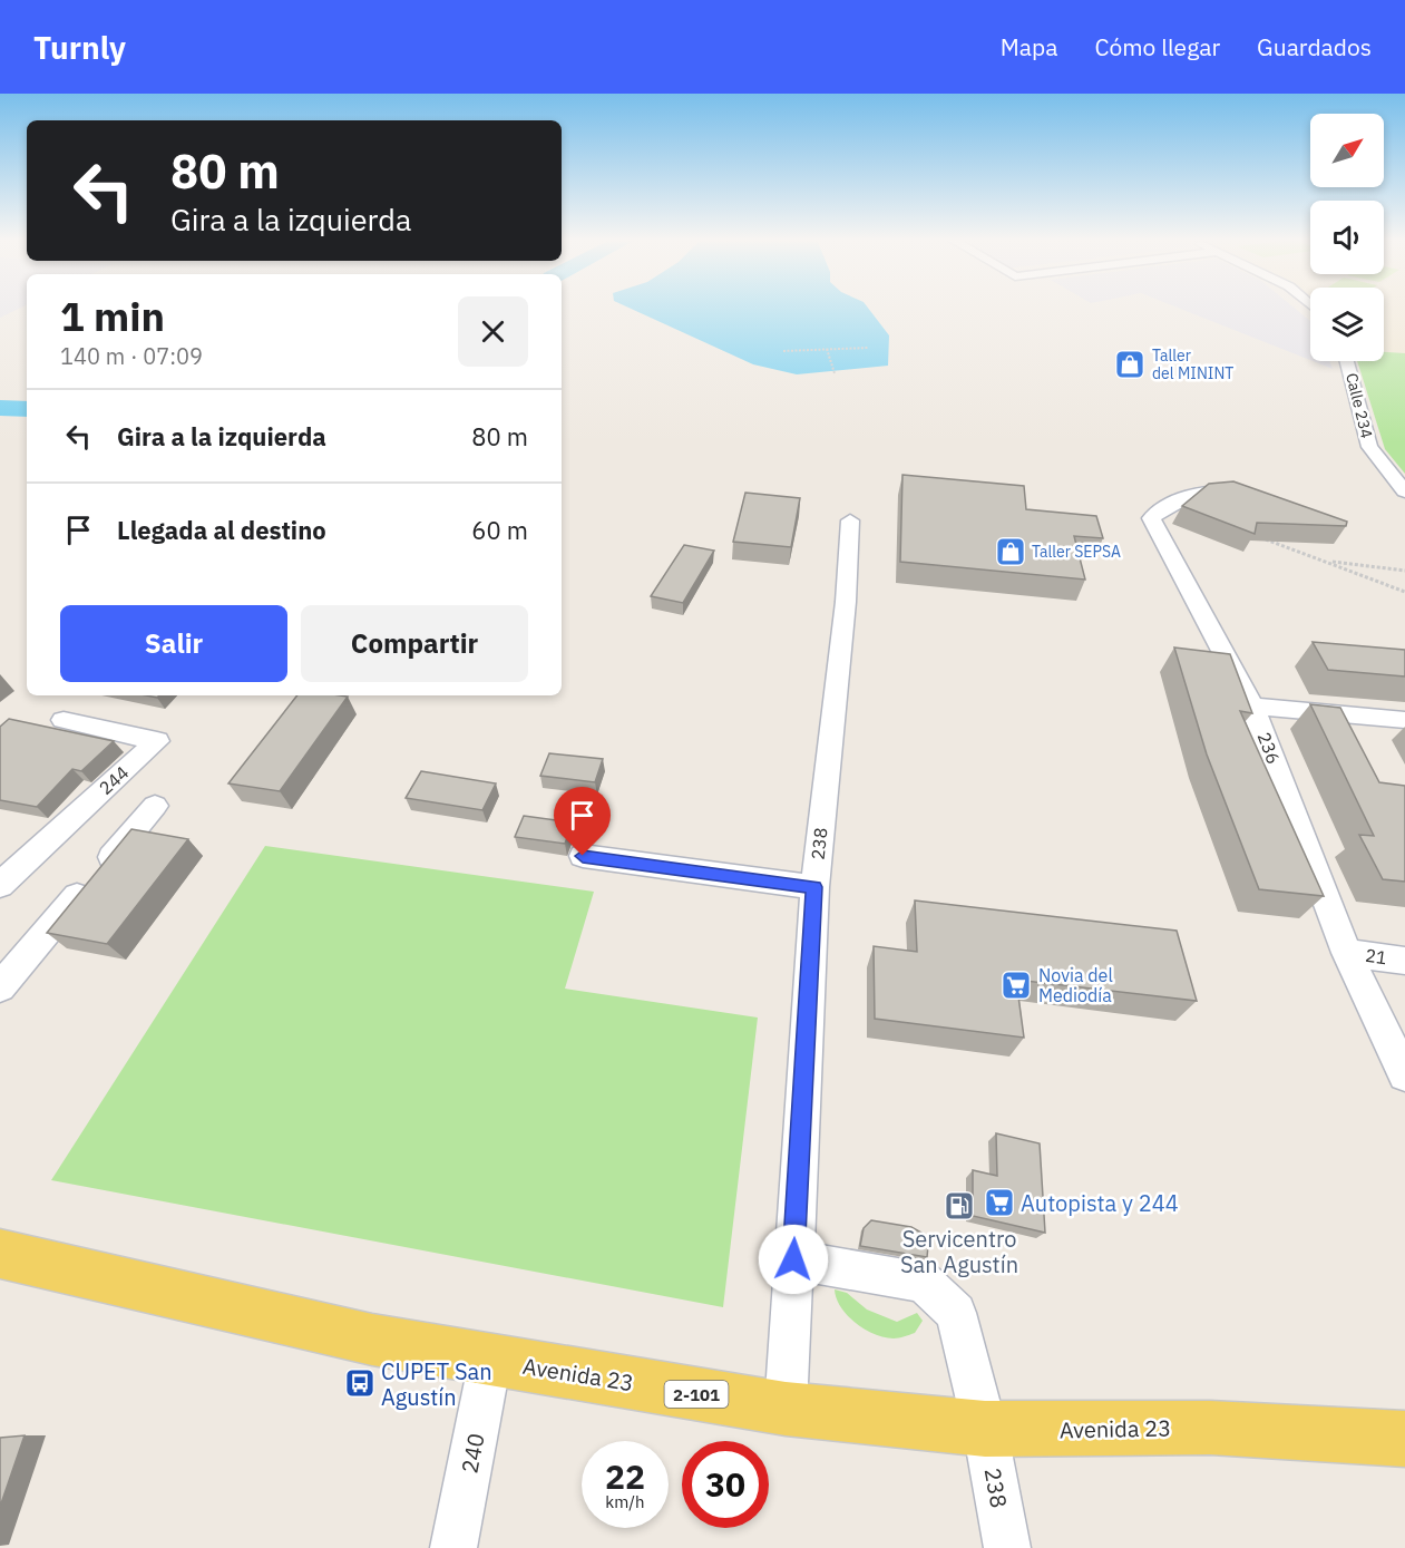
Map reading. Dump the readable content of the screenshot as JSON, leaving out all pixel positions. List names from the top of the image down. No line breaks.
{"streets":{"main road":["Avenida 23","2-101"],"street":["Calle 234","236","244","238","21","240"]},"crossings":[["236","21"],["238","Avenida 23"],["Avenida 23","240"]],"places":{"shop":["Taller del MININT","Taller SEPSA"],"supermarket":["Novia del Mediodía","Autopista y 244"],"fuel station":["Servicentro San Agustín"],"bus stop":["CUPET San Agustín"]},"north":"top right","page":{"header":"Turnly","nav":["Mapa","Cómo llegar","Guardados"],"turn":["80 m","Gira a la izquierda"],"heading":["1 min","140 m · 07:09"],"list":[{"name":"Gira a la izquierda","value":"80 m"},{"name":"Llegada al destino","value":"60 m"}],"buttons":["Salir","Compartir"],"speed":"22 km/h","limit":"30"}}
